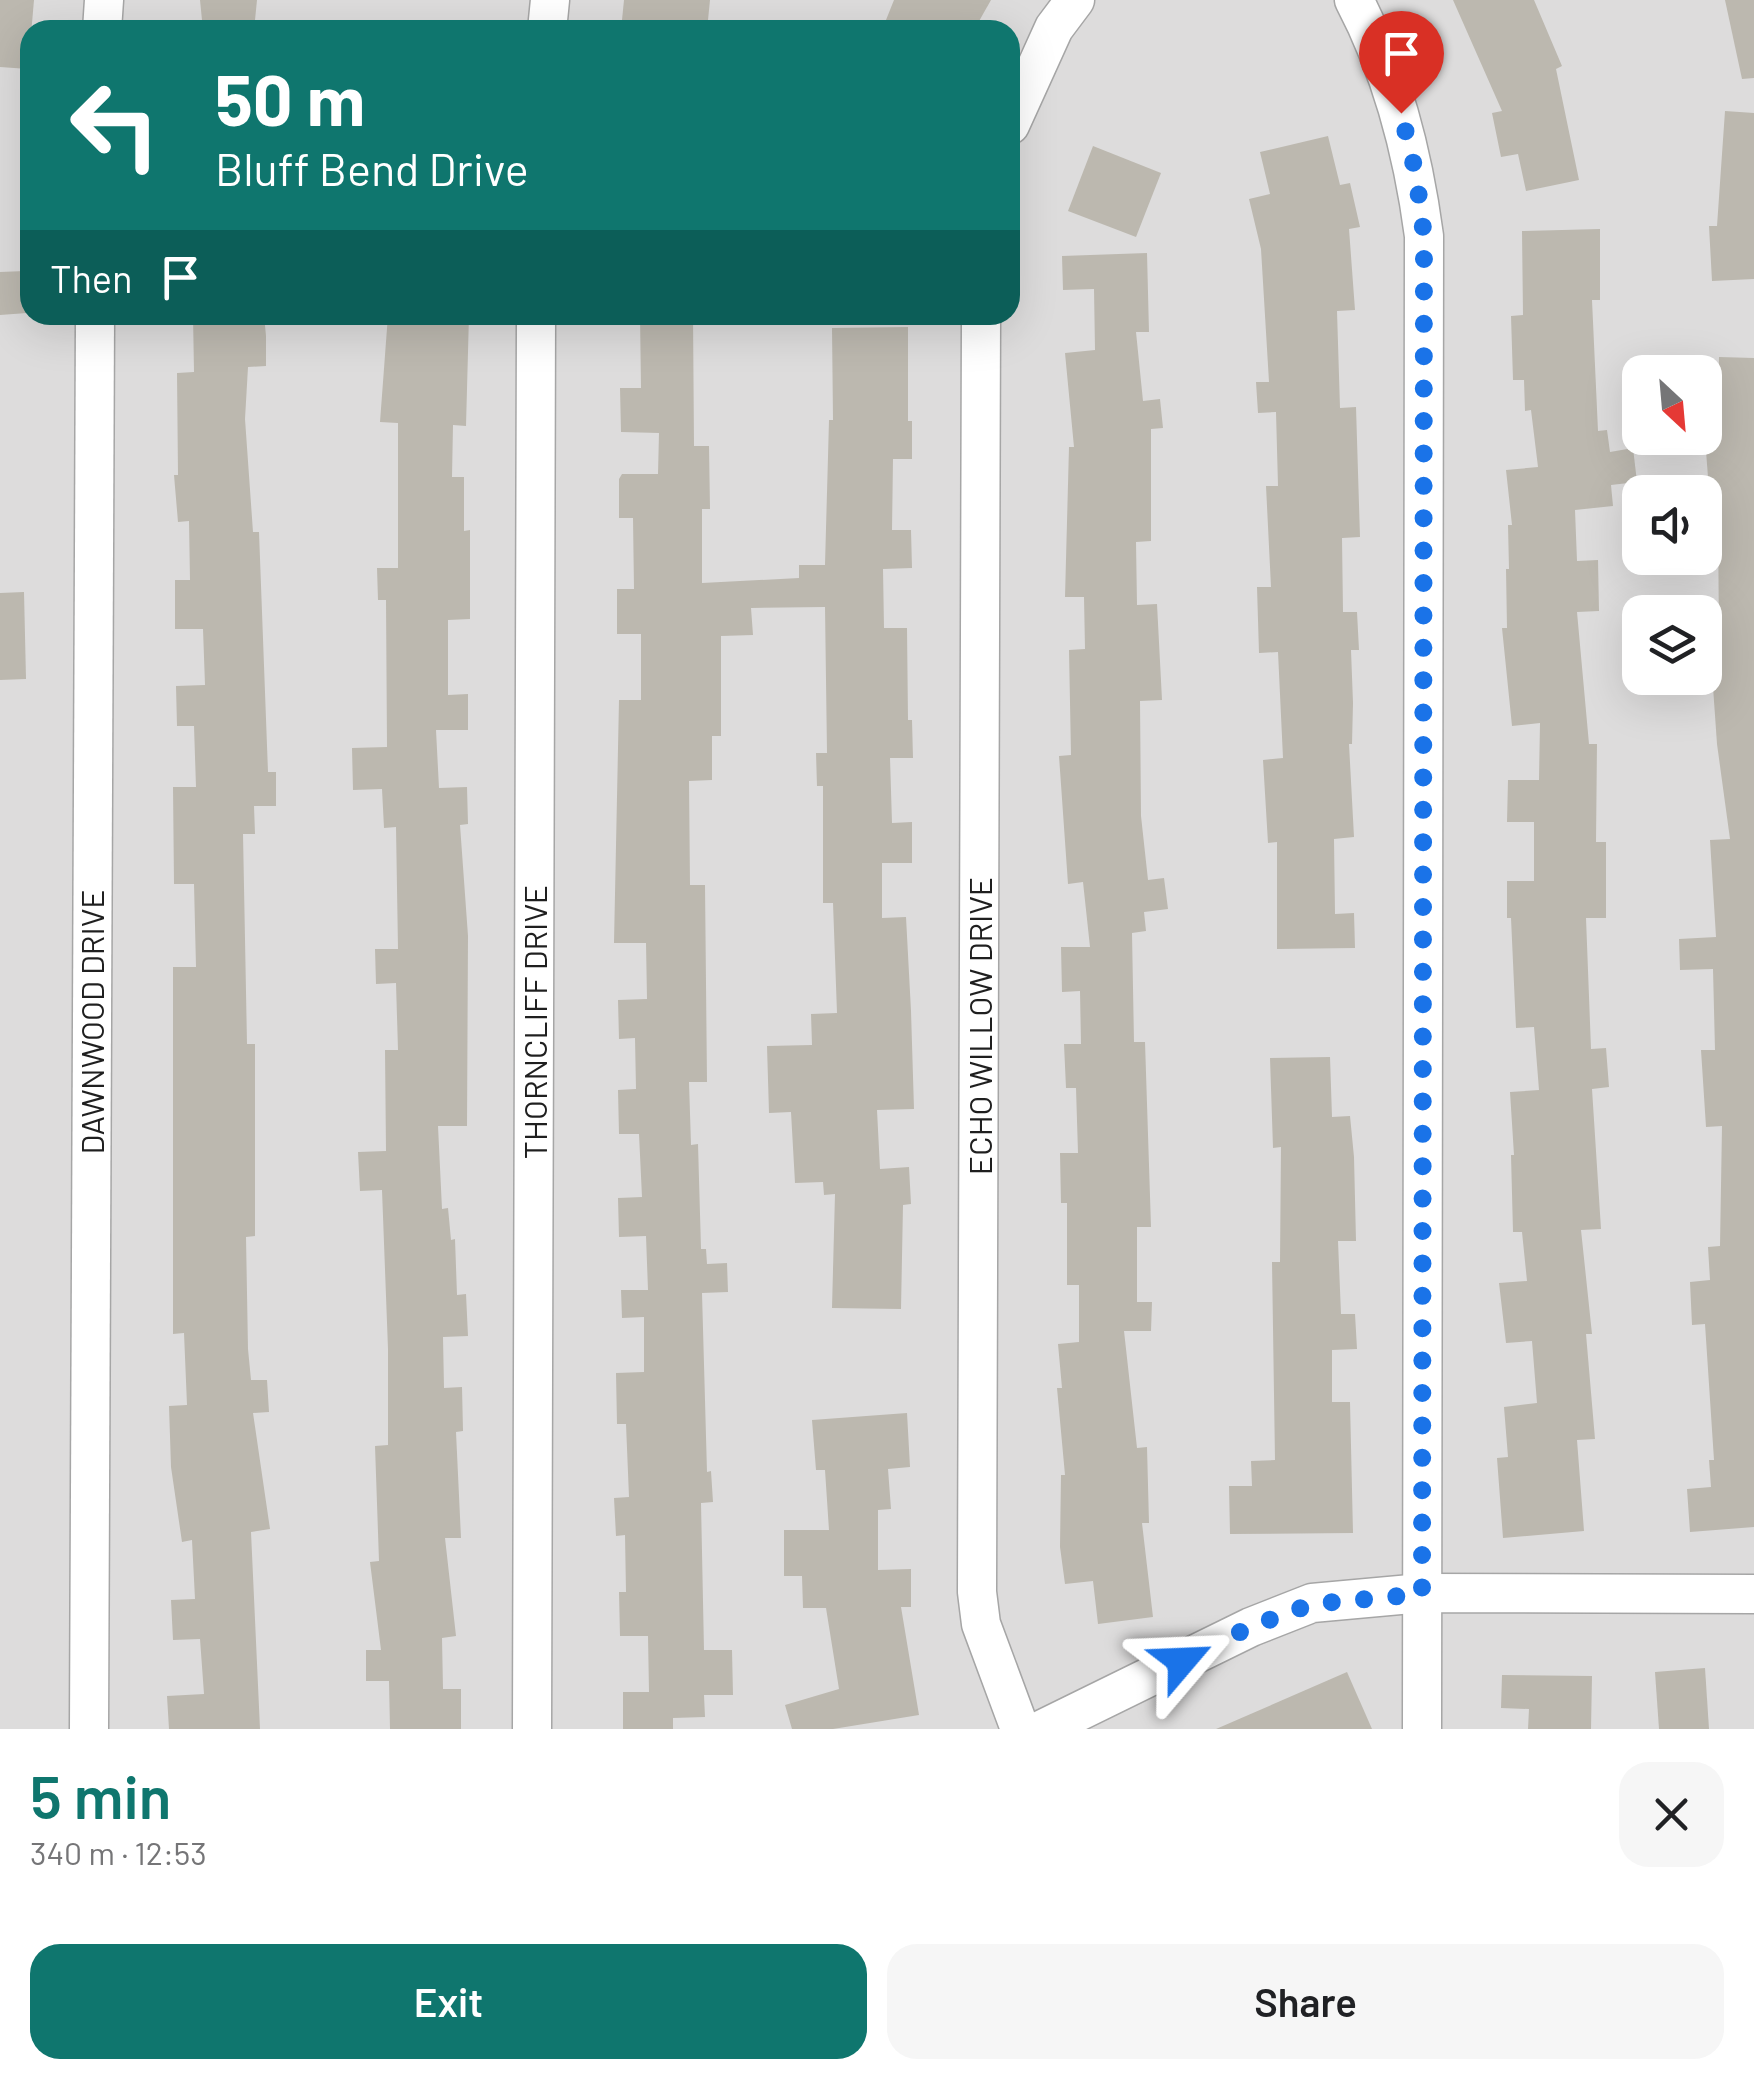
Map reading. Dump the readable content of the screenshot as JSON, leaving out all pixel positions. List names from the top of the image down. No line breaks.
{"streets":{"street":["DAWNWOOD DRIVE","THORNCLIFF DRIVE","ECHO WILLOW DRIVE"]},"north":"bottom right","page":{"turn":["50 m","Bluff Bend Drive"],"then":"Then","heading":["5 min","340 m · 12:53"],"buttons":["Exit","Share"]}}
